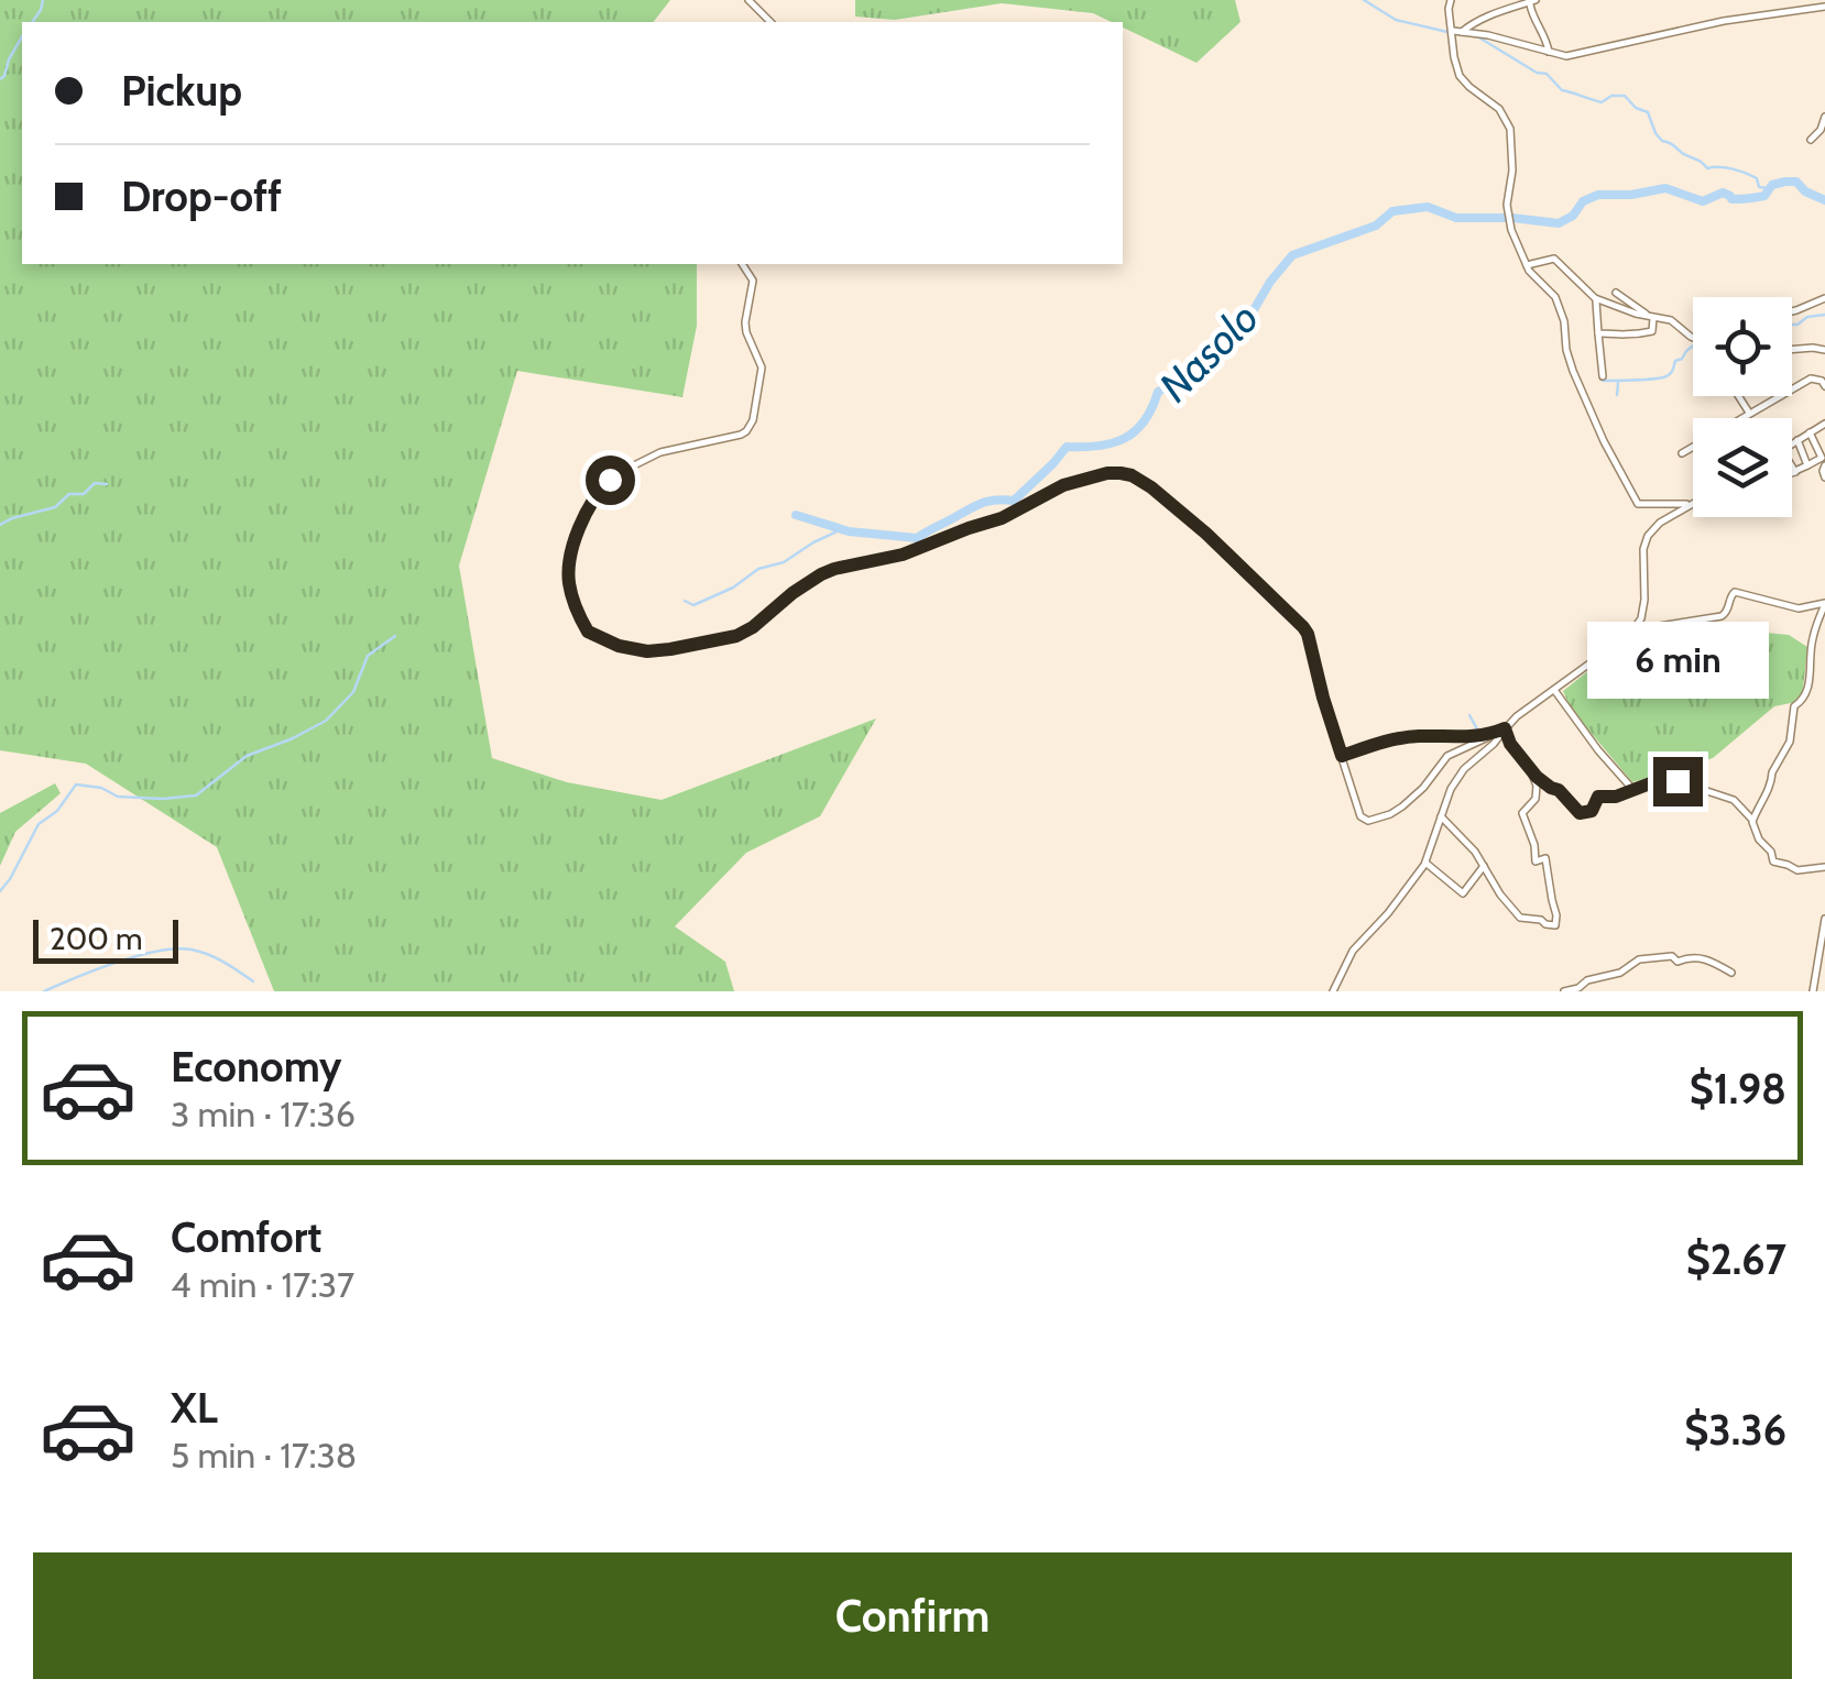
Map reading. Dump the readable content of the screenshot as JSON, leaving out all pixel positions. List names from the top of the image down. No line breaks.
{"water":["Nasolo"],"scale_bar":"200 m","page":{"banner":["Pickup","Drop-off"],"bubble":"6 min","scale":"200 m","list":[{"name":"Economy","note":"3 min · 17:36","value":"$1.98"},{"name":"Comfort","note":"4 min · 17:37","value":"$2.67"},{"name":"XL","note":"5 min · 17:38","value":"$3.36"}],"buttons":"Confirm"}}
